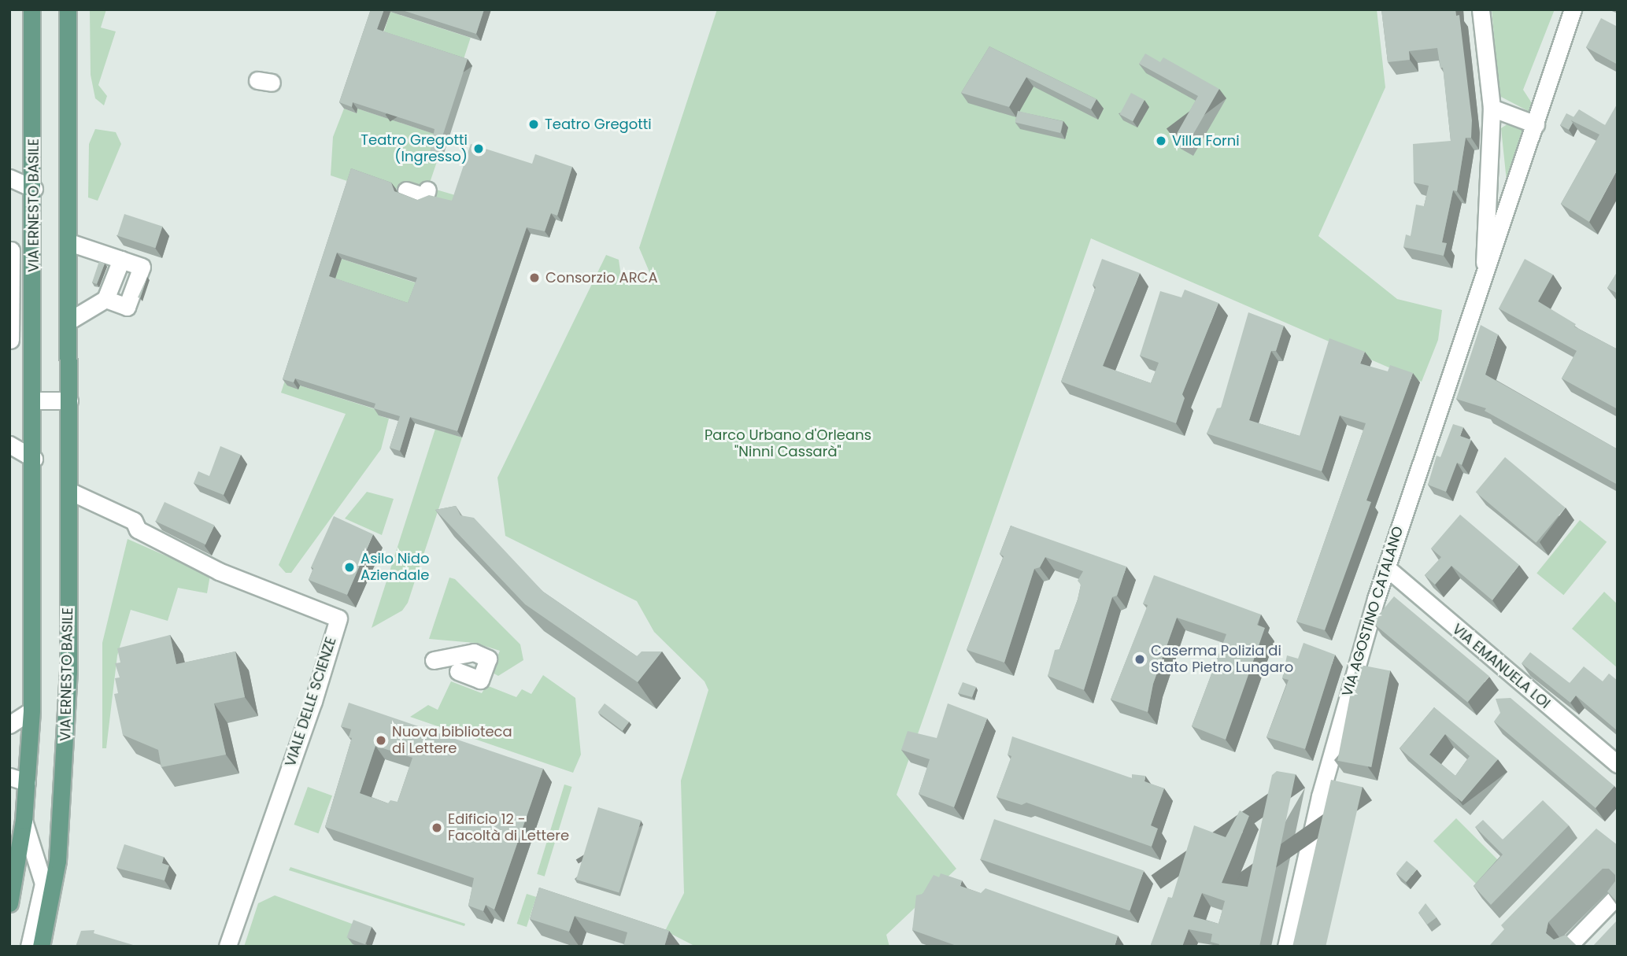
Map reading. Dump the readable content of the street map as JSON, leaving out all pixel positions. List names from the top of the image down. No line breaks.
{"streets":{"main road":["VIA ERNESTO BASILE"],"street":["VIA AGOSTINO CATALANO","VIA EMANUELA LOI","VIALE DELLE SCIENZE"]},"crossings":[["VIA ERNESTO BASILE","VIALE DELLE SCIENZE"],["VIA AGOSTINO CATALANO","VIA EMANUELA LOI"]],"parks":["Parco Urbano d'Orleans \"Ninni Cassarà\""],"places":["Teatro Gregotti","Villa Forni","Teatro Gregotti (Ingresso)","Consorzio ARCA","Asilo Nido Aziendale","Caserma Polizia di Stato Pietro Lungaro","Nuova biblioteca di Lettere","Edificio 12 - Facoltà di Lettere"]}
